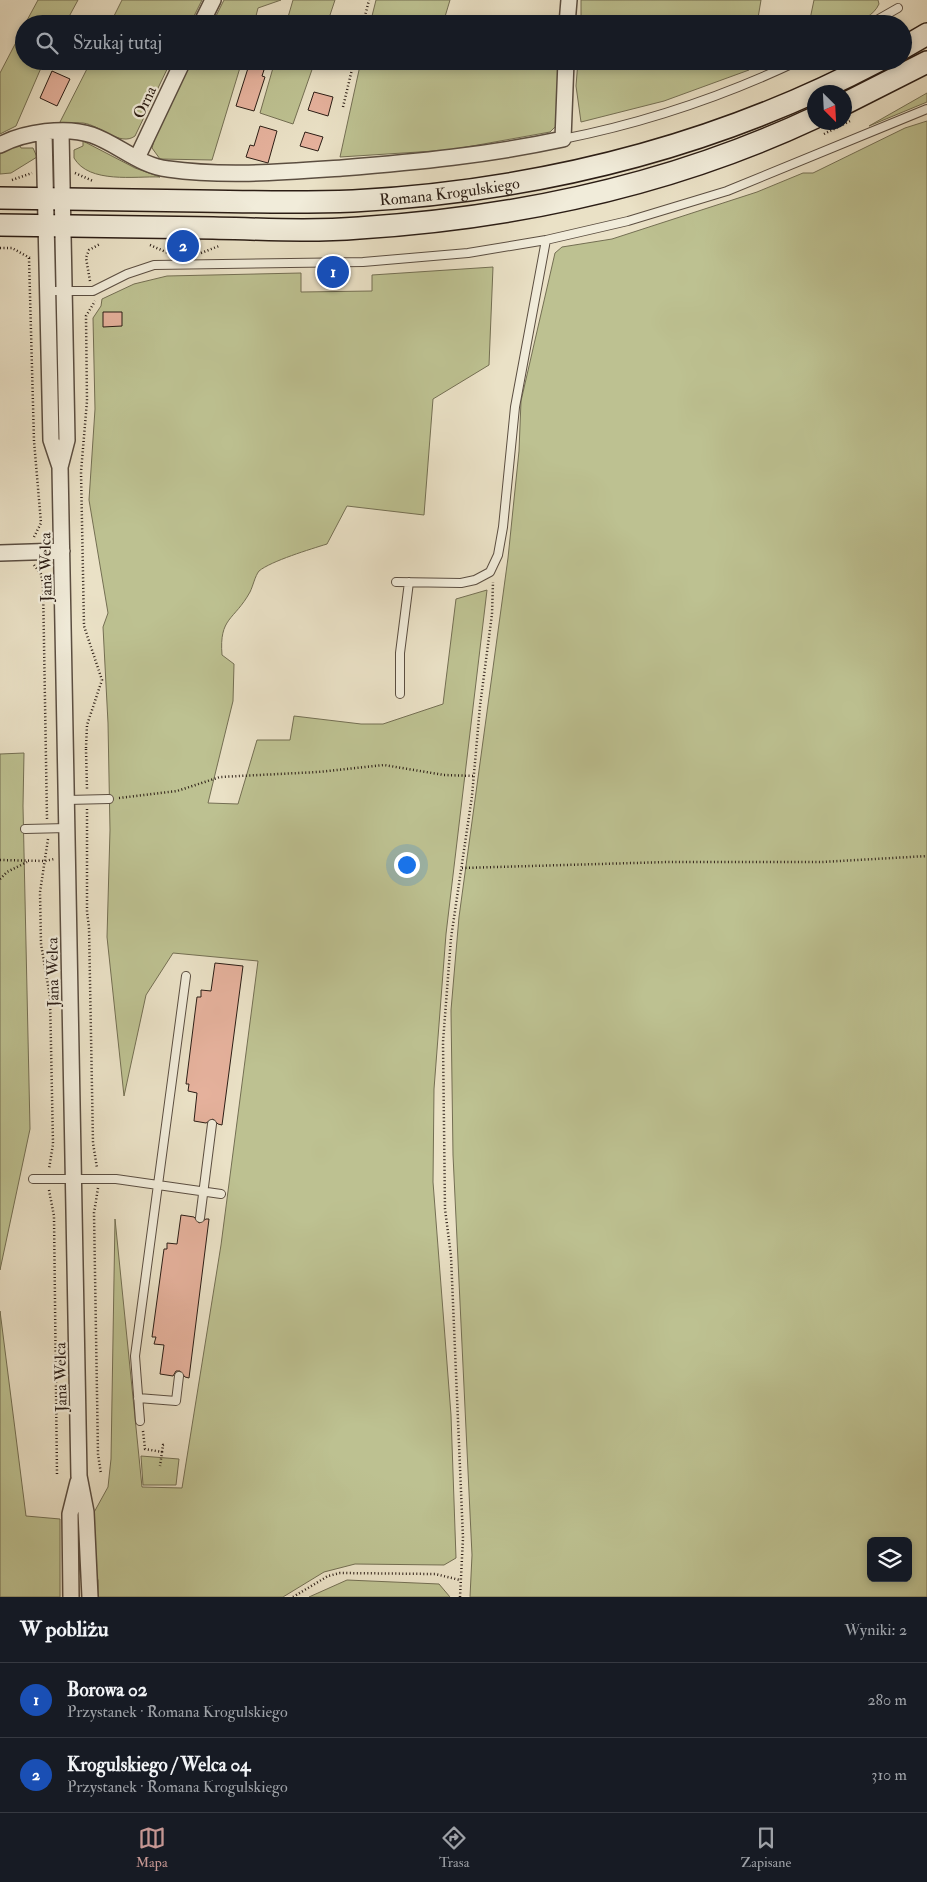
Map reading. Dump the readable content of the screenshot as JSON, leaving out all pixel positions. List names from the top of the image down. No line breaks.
{"streets":{"main road":["Romana Krogulskiego"],"street":["Orna","Jana Welca"]},"crossings":[["Romana Krogulskiego","Jana Welca"]],"north":"bottom right","page":{"search":"Szukaj tutaj","pins":["2","1"],"heading":["W pobliżu","Wyniki: 2"],"list":[{"mark":"1","name":"Borowa 02","note":"Przystanek · Romana Krogulskiego","value":"280 m"},{"mark":"2","name":"Krogulskiego / Welca 04","note":"Przystanek · Romana Krogulskiego","value":"310 m"}],"nav":["Mapa","Trasa","Zapisane"]}}
